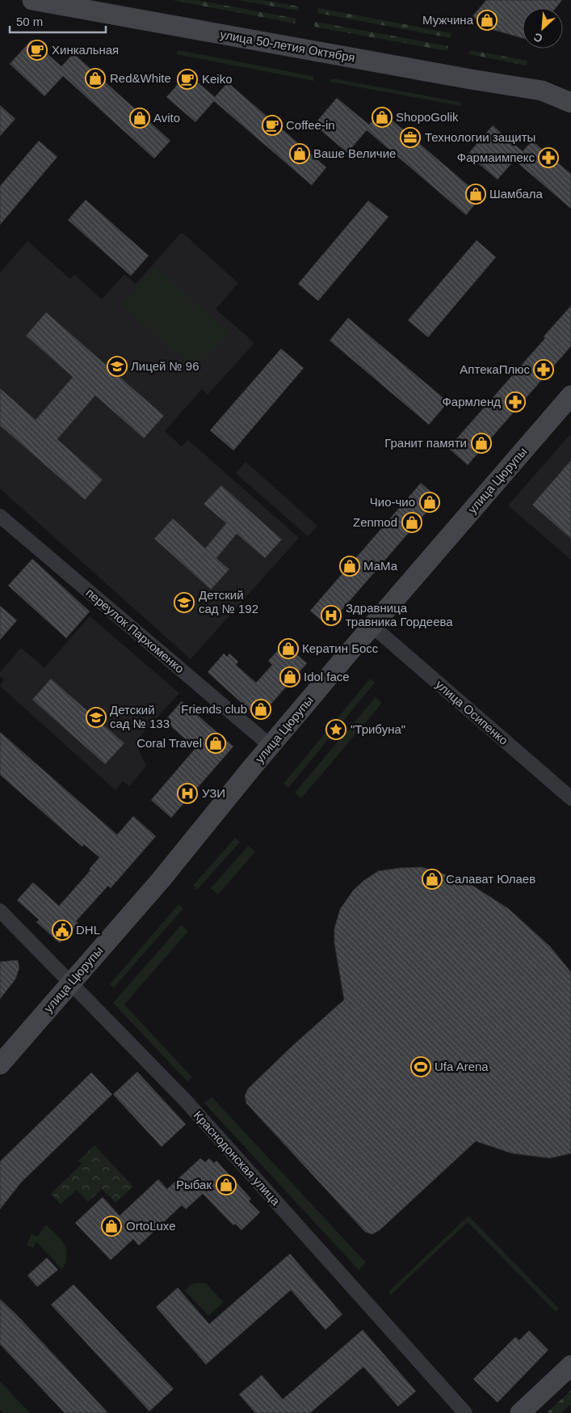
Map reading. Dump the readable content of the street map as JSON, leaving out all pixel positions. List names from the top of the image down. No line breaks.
{"streets":{"main road":["улица 50-летия Октября","улица Цюрупы"],"street":["переулок Пархоменко","улица Осипенко","Краснодонская улица"]},"crossings":[["улица Цюрупы","переулок Пархоменко"],["улица Цюрупы","улица Осипенко"],["улица Цюрупы","Краснодонская улица"]],"places":{"shop":["Мужчина","Red&White","ShopoGolik","Avito","Ваше Величие","Шамбала","Гранит памяти","Чио-чио","Zenmod","МаМа","Кератин Босс","Idol face","Friends club","Coral Travel","Салават Юлаев","Рыбак","OrtoLuxe"],"cafe":["Хинкальная","Keiko","Coffee-in"],"office":["Технологии защиты"],"pharmacy":["Фармаимпекс","АптекаПлюс","Фармленд"],"school or university":["Лицей № 96","Детский сад № 192","Детский сад № 133"],"hospital":["Здравница травника Гордеева","УЗИ"],"place":["\"Трибуна\""],"public building":["DHL"],"sports":["Ufa Arena"]},"scale_bar":"50 m","north":"bottom left"}
